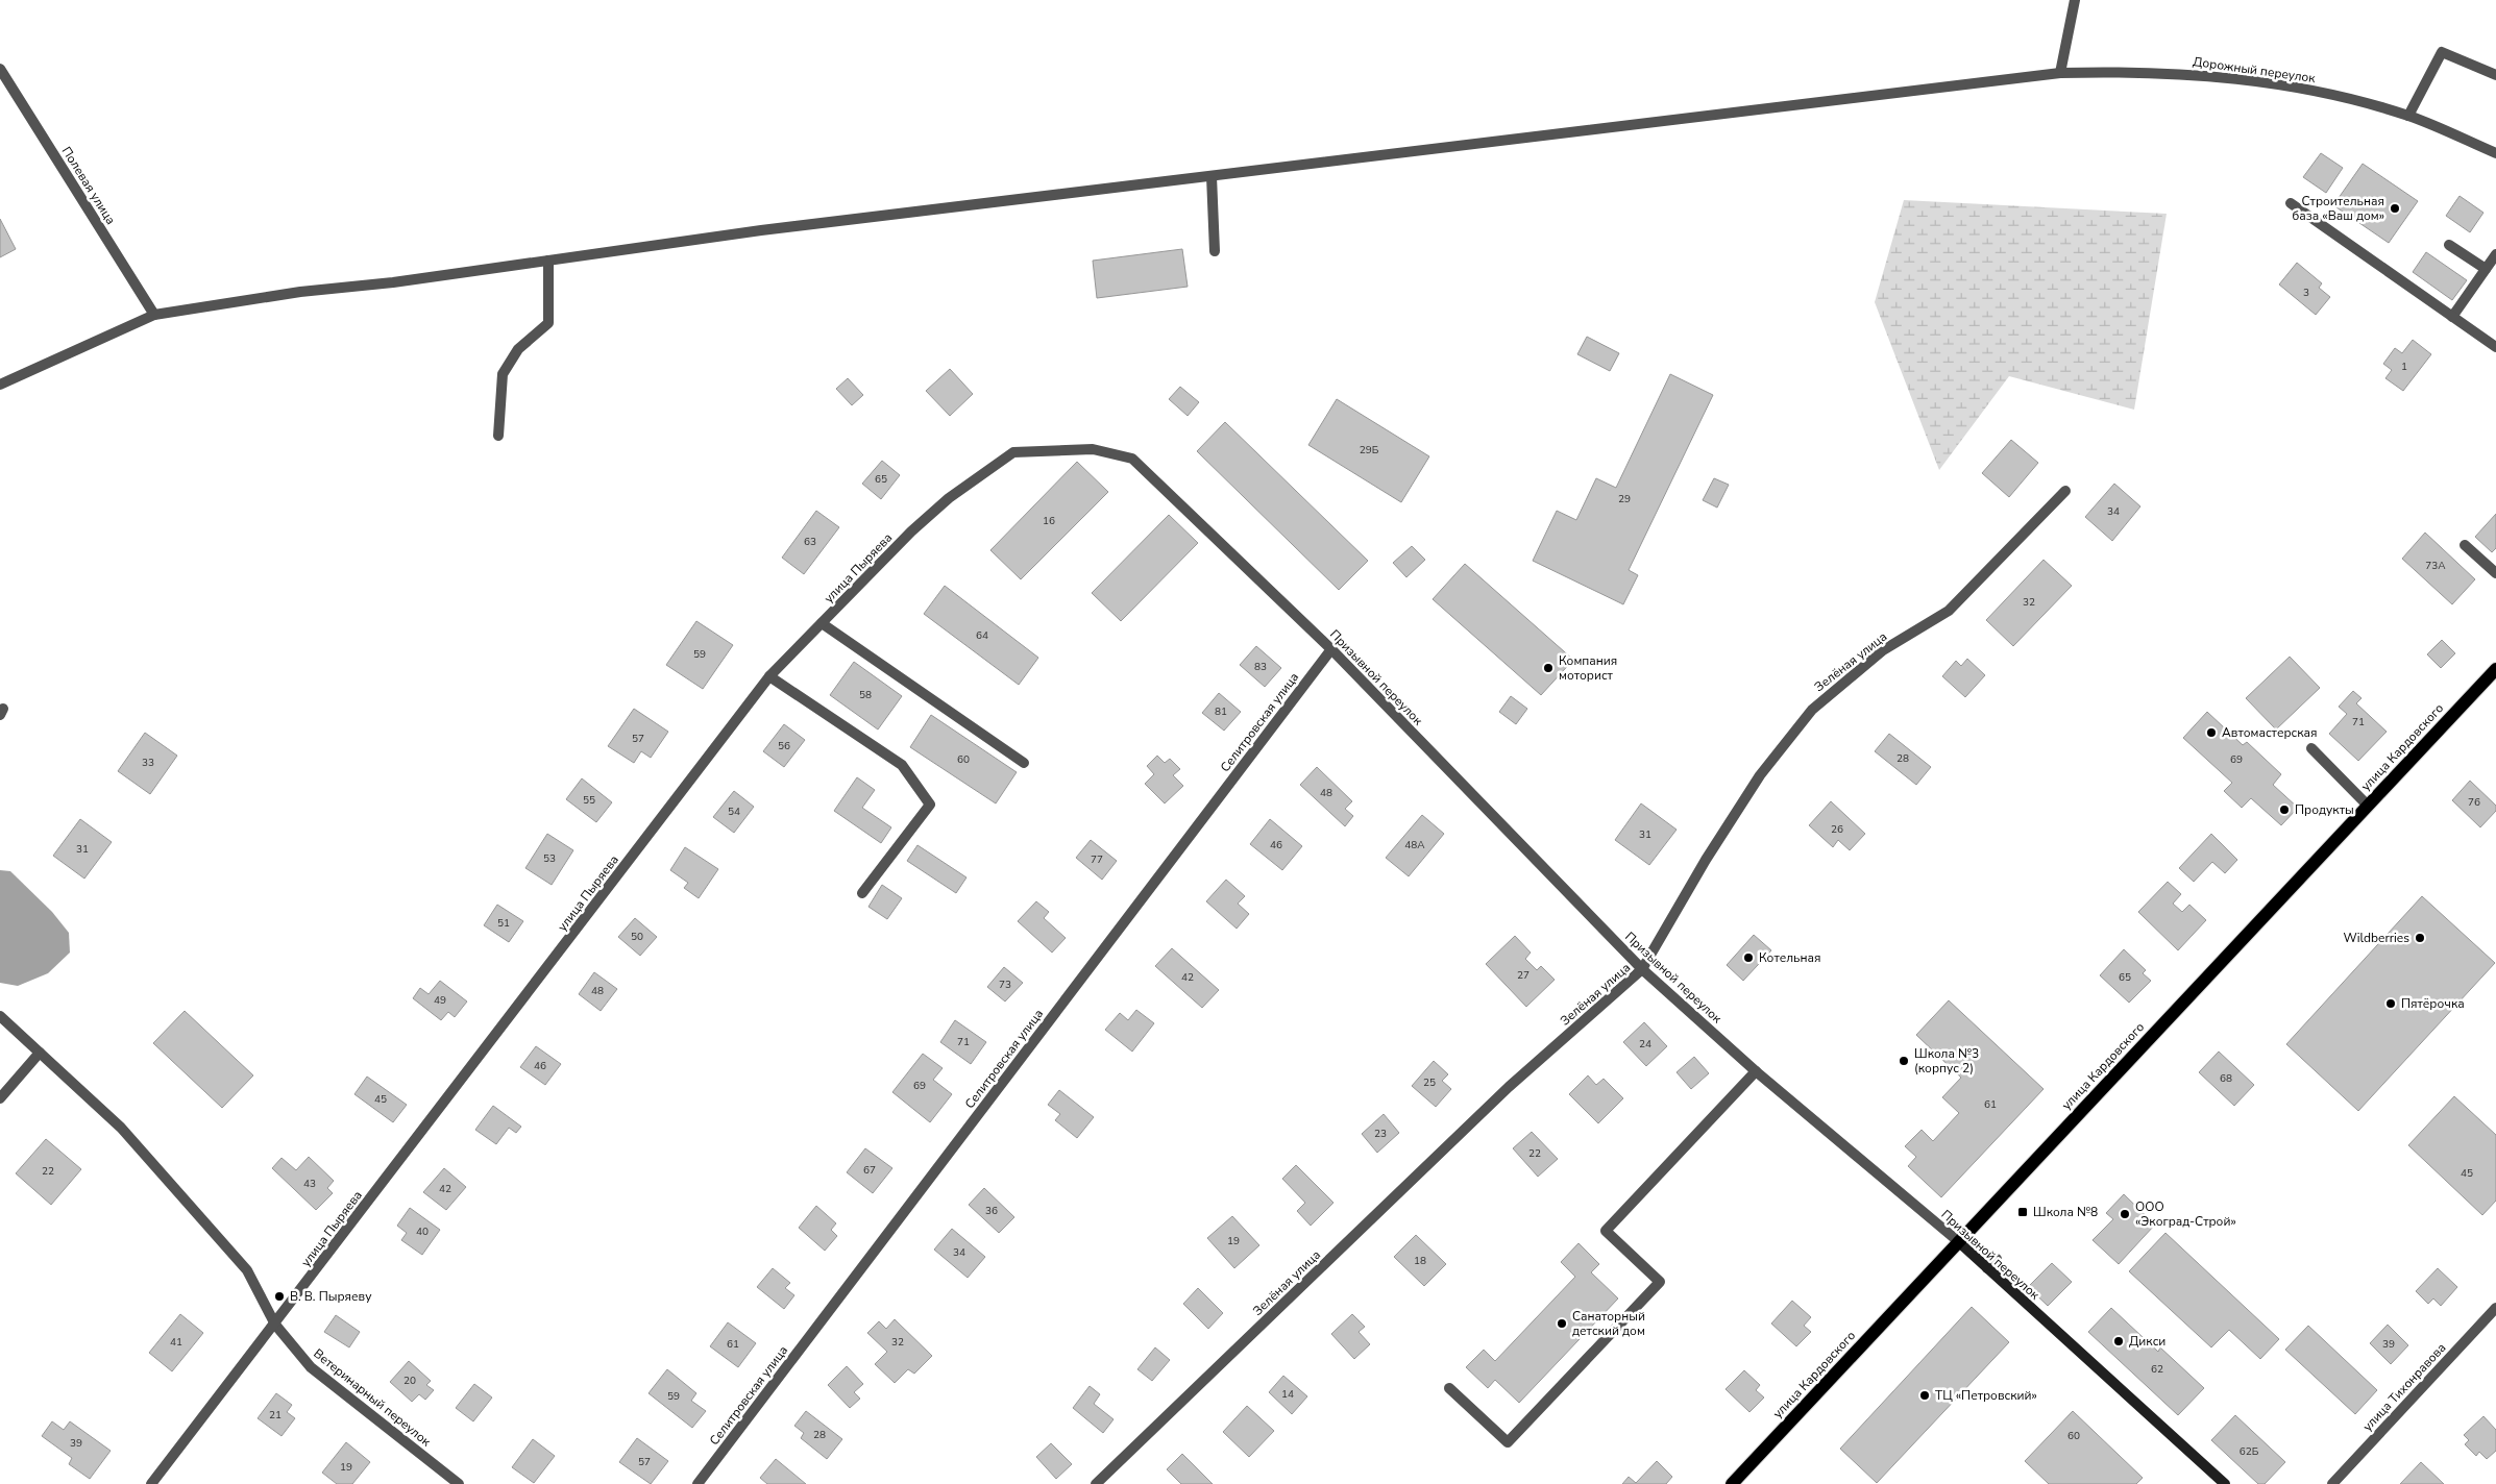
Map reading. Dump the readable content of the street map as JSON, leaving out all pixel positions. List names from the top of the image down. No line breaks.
{"streets":{"main road":["улица Кардовского"],"street":["Дорожный переулок","Полевая улица","улица Пыряева","Зелёная улица","Призывной переулок","Селитровская улица","улица Тихонравова","Ветеринарный переулок"]},"crossings":[["Дорожный переулок","Полевая улица"],["улица Пыряева","Призывной переулок"],["улица Пыряева","Ветеринарный переулок"],["Зелёная улица","Призывной переулок"],["Призывной переулок","Селитровская улица"],["Призывной переулок","улица Кардовского"]],"places":{"other":["Строительная база «Ваш дом»","Компания моторист","Автомастерская","Продукты","Wildberries","Котельная","Пятёрочка","Школа №3 (корпус 2)","ООО «Экоград-Строй»","В. В. Пыряеву","Санаторный детский дом","Дикси","ТЦ «Петровский»"],"transit":["Школа №8"]},"house_numbers":["3","1","29Б","65","29","34","16","63","73А","32","64","59","83","58","81","71","57","56","28","60","69","33","48","55","76","54","26","31","46","48А","31","53","77","51","50","27","42","65","73","48","49","71","24","46","68","25","69","45","61","23","22","67","22","45","43","42","36","40","19","34","18","41","32","61","39","62","20","14","59","21","28","60","39","62Б","57","19"]}
